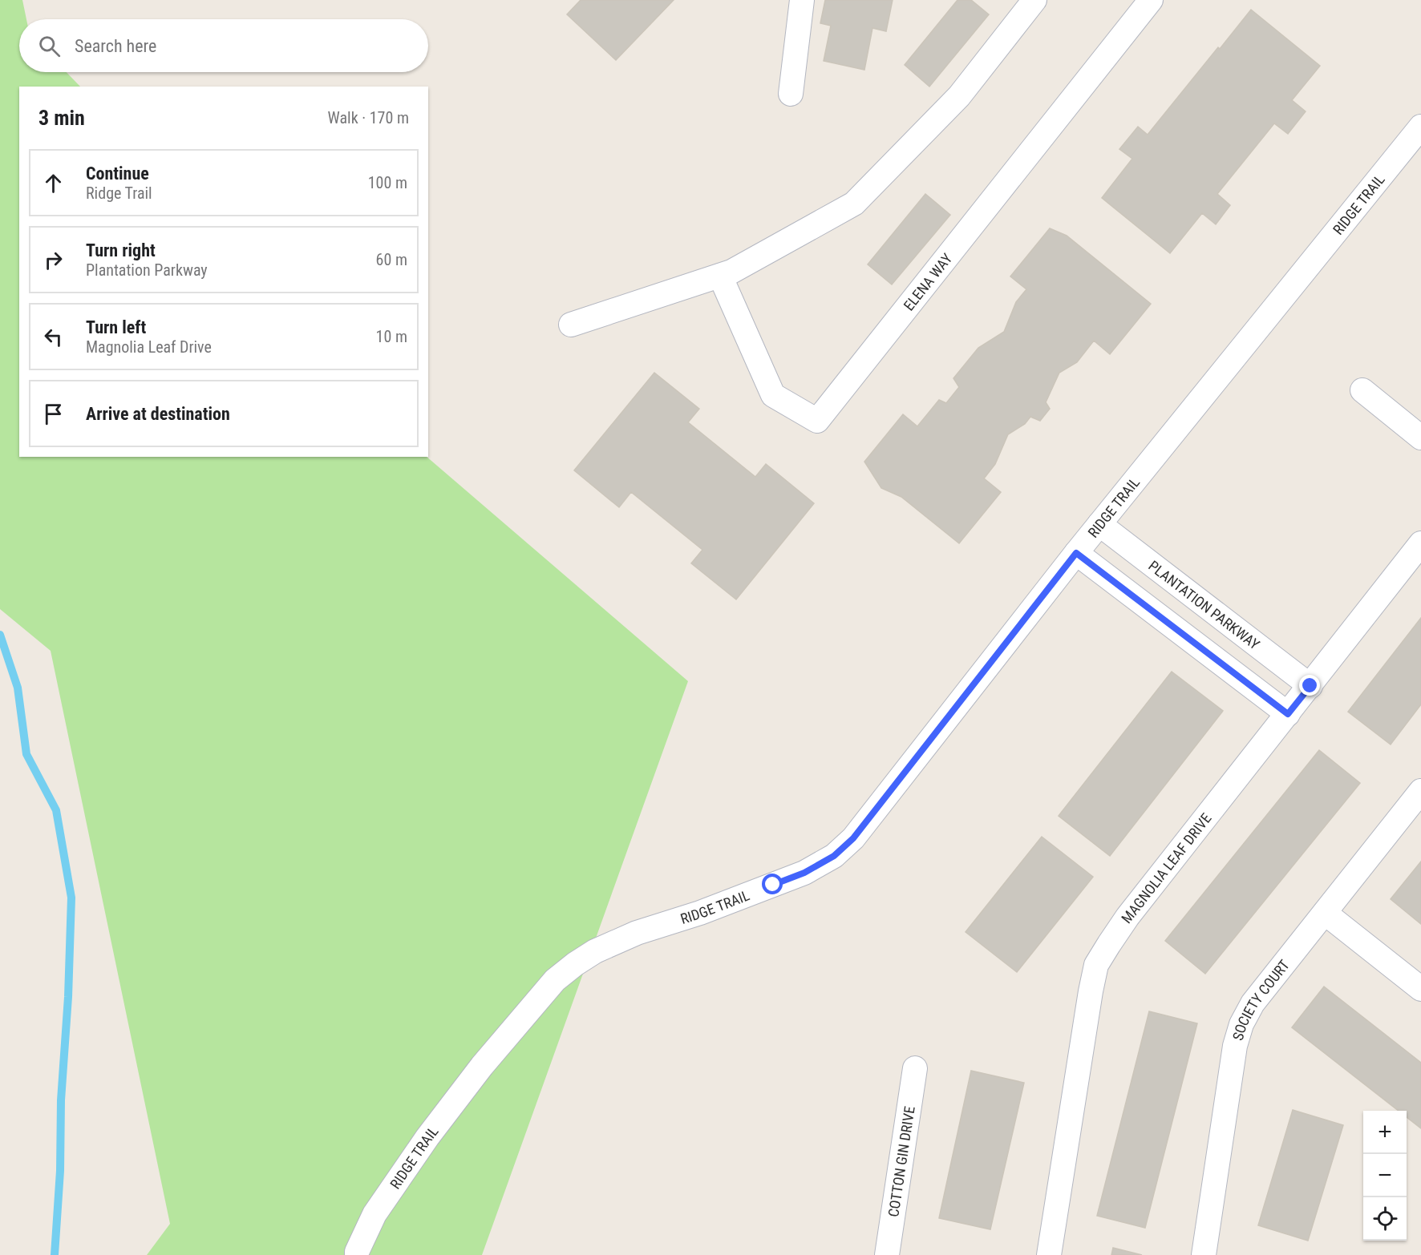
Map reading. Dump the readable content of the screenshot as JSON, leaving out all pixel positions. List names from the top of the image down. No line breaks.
{"streets":{"street":["RIDGE TRAIL","ELENA WAY","PLANTATION PARKWAY","MAGNOLIA LEAF DRIVE","SOCIETY COURT","COTTON GIN DRIVE"]},"crossings":[["RIDGE TRAIL","PLANTATION PARKWAY"],["PLANTATION PARKWAY","MAGNOLIA LEAF DRIVE"]],"page":{"search":"Search here","heading":["3 min","Walk · 170 m"],"list":[["Continue","Ridge Trail","100 m"],["Turn right","Plantation Parkway","60 m"],["Turn left","Magnolia Leaf Drive","10 m"],"Arrive at destination"],"map_buttons":["+","−"]}}
